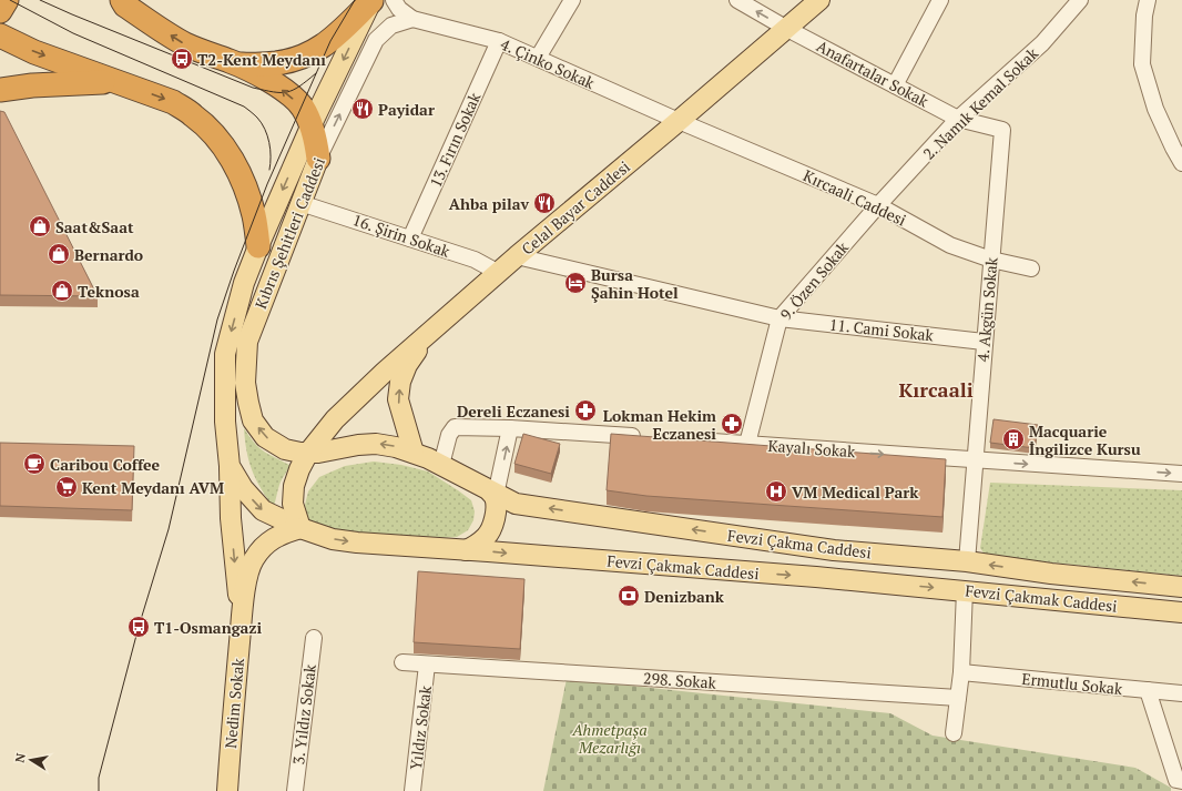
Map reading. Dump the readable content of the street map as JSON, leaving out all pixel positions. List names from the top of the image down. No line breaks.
{"streets":{"main road":["Celal Bayar Caddesi","Kıbrıs Şehitleri Caddesi","Fevzi Çakma Caddesi","Fevzi Çakmak Caddesi","Nedim Sokak"],"street":["4. Çinko Sokak","Anafartalar Sokak","2. Namık Kemal Sokak","13. Fırın Sokak","Kırcaali Caddesi","16. Şirin Sokak","9. Özen Sokak","4. Akgün Sokak","11. Cami Sokak","Kayalı Sokak","298. Sokak","Ermutlu Sokak","3. Yıldız Sokak","Yıldız Sokak"]},"crossings":[["4. Çinko Sokak","13. Fırın Sokak"],["4. Çinko Sokak","Kırcaali Caddesi"],["4. Çinko Sokak","Celal Bayar Caddesi"],["4. Çinko Sokak","Kıbrıs Şehitleri Caddesi"],["Anafartalar Sokak","2. Namık Kemal Sokak"],["Anafartalar Sokak","Celal Bayar Caddesi"],["Anafartalar Sokak","4. Akgün Sokak"],["2. Namık Kemal Sokak","Kırcaali Caddesi"],["2. Namık Kemal Sokak","9. Özen Sokak"],["2. Namık Kemal Sokak","4. Akgün Sokak"],["13. Fırın Sokak","16. Şirin Sokak"],["Kırcaali Caddesi","Celal Bayar Caddesi"],["Kırcaali Caddesi","9. Özen Sokak"],["Kırcaali Caddesi","4. Akgün Sokak"],["Celal Bayar Caddesi","Kıbrıs Şehitleri Caddesi"],["Celal Bayar Caddesi","16. Şirin Sokak"],["Celal Bayar Caddesi","11. Cami Sokak"],["Celal Bayar Caddesi","Fevzi Çakmak Caddesi"],["Kıbrıs Şehitleri Caddesi","16. Şirin Sokak"],["9. Özen Sokak","11. Cami Sokak"],["9. Özen Sokak","Kayalı Sokak"],["4. Akgün Sokak","11. Cami Sokak"],["4. Akgün Sokak","Kayalı Sokak"],["4. Akgün Sokak","Fevzi Çakma Caddesi"],["298. Sokak","Yıldız Sokak"]],"one_way":["Kıbrıs Şehitleri Caddesi","Kayalı Sokak","Fevzi Çakma Caddesi","Fevzi Çakmak Caddesi"],"districts":["Kırcaali"],"parks":["Ahmetpaşa Mezarlığı"],"places":{"bus stop":["T2-Kent Meydanı","T1-Osmangazi"],"restaurant":["Payidar","Ahba pilav"],"shop":["Saat&Saat","Bernardo","Teknosa"],"hotel":["Bursa Şahin Hotel"],"pharmacy":["Dereli Eczanesi","Lokman Hekim Eczanesi"],"building":["Macquarie İngilizce Kursu"],"cafe":["Caribou Coffee"],"supermarket":["Kent Meydanı AVM"],"hospital":["VM Medical Park"],"bank":["Denizbank"]},"north":"left"}
